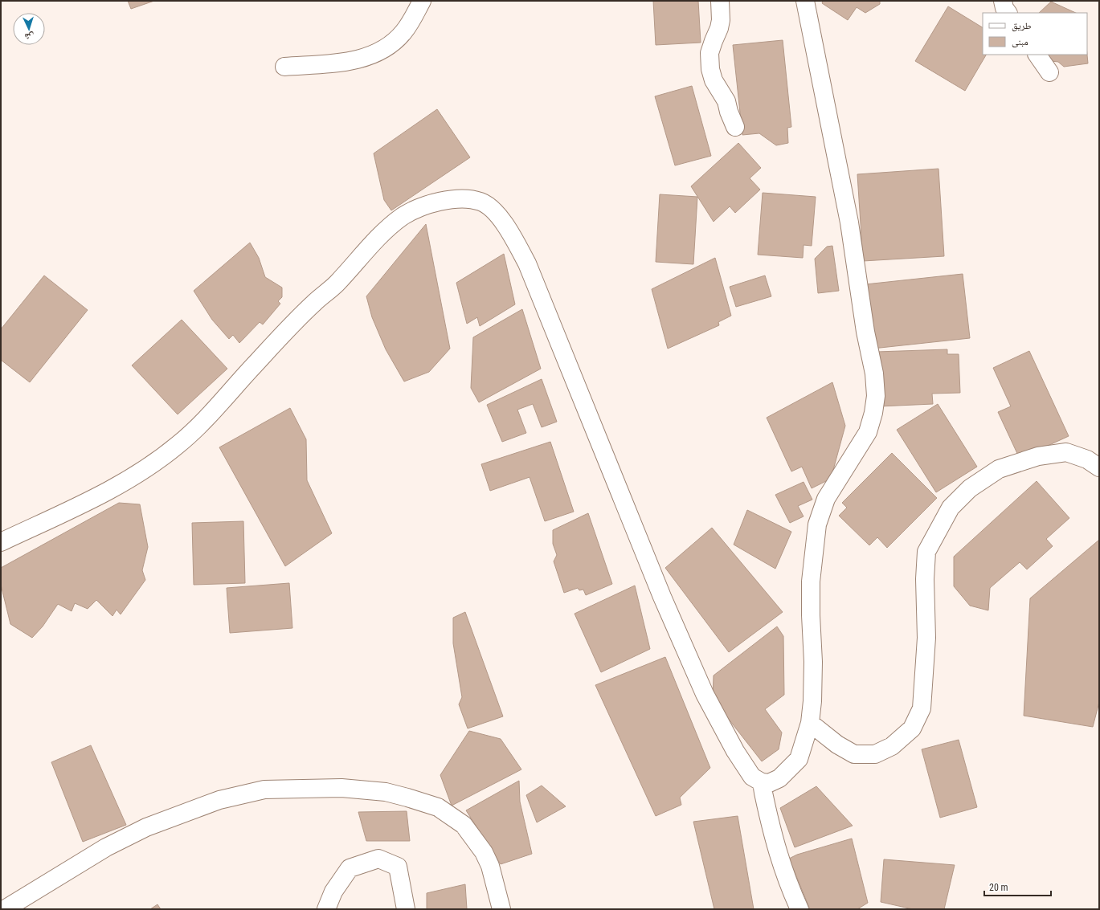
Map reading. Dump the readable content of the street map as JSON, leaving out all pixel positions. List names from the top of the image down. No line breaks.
{"legend":["طريق","مبنى"],"scale_bar":"20 m","north":"bottom"}
